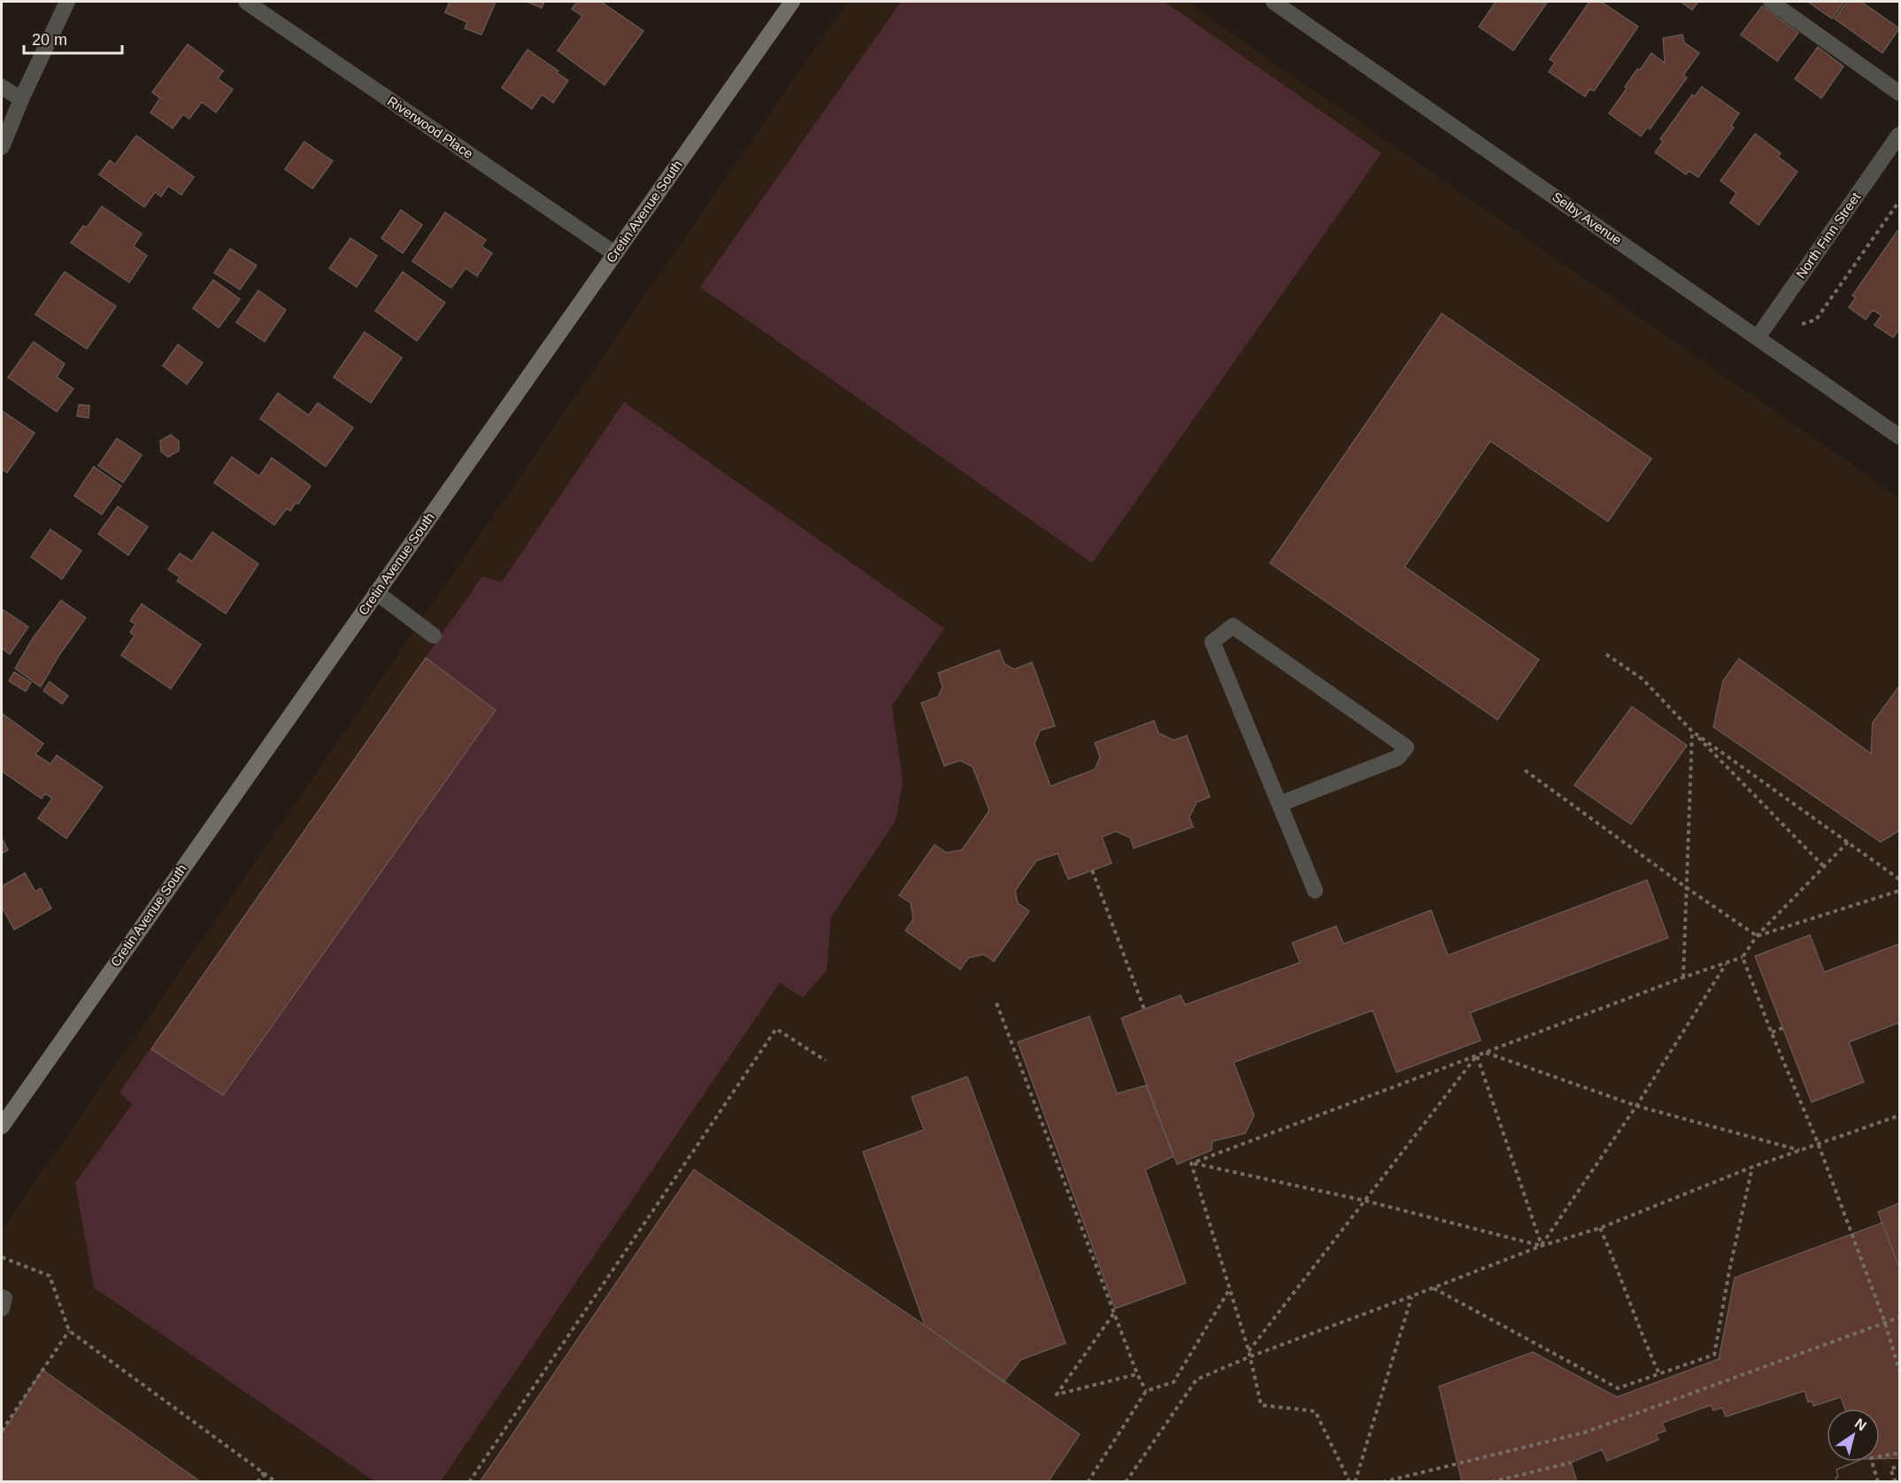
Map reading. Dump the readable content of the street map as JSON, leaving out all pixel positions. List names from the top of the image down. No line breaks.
{"streets":{"main road":["Cretin Avenue South"],"street":["Riverwood Place","Selby Avenue","North Finn Street"]},"crossings":[["Riverwood Place","Cretin Avenue South"],["Selby Avenue","North Finn Street"]],"scale_bar":"20 m","north":"top right"}
